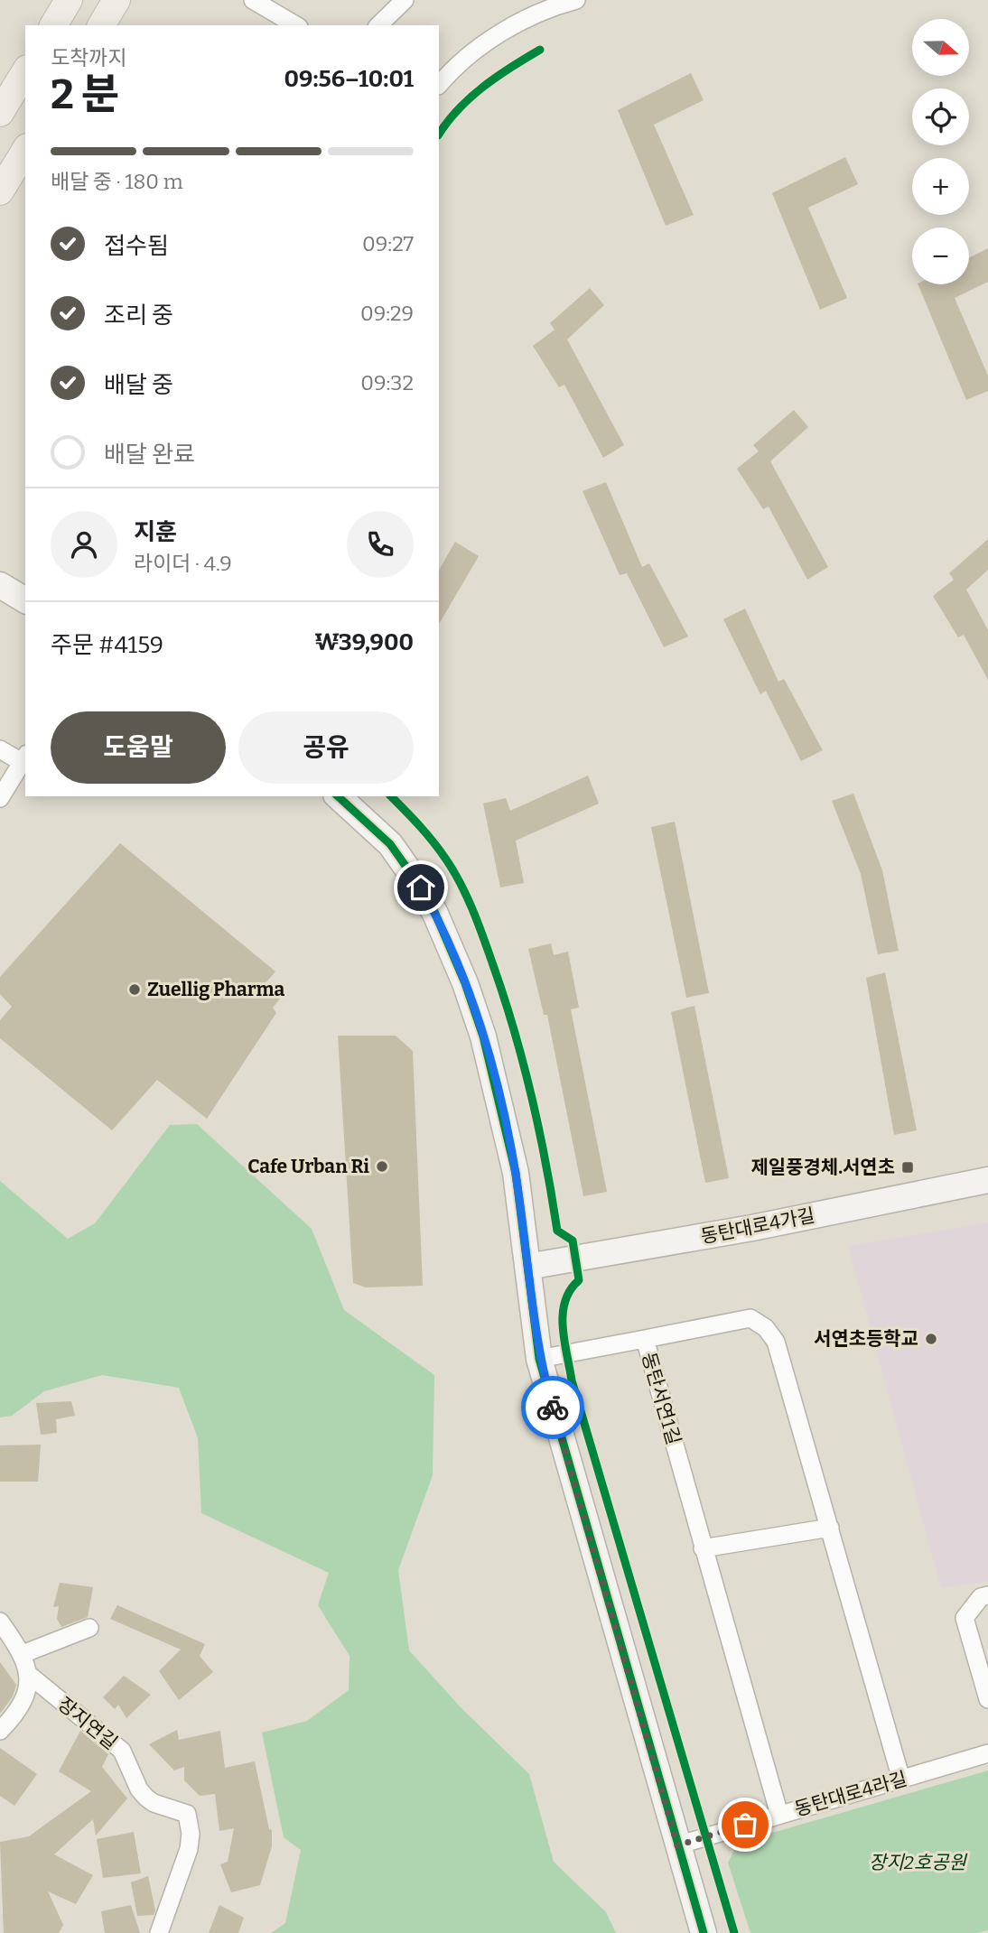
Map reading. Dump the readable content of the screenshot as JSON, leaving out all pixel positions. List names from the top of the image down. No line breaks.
{"streets":{"street":["동탄대로4가길","동탄서연1길","장지연길","동탄대로4라길"]},"crossings":[["동탄서연1길","동탄대로4라길"]],"parks":["장지2호공원"],"places":{"other":["Zuellig Pharma","Cafe Urban Ri","서연초등학교"],"transit":["제일풍경체.서연초"]},"north":"right","page":{"map_buttons":["+","−"],"heading":["2 분","도착까지","09:56–10:01"],"panel":["지훈","라이더 · 4.9","주문 #4159","₩39,900"],"bar":"배달 중 · 180 m","list":[["접수됨","09:27"],["조리 중","09:29"],["배달 중","09:32"],"배달 완료"],"buttons":["도움말","공유"]}}
